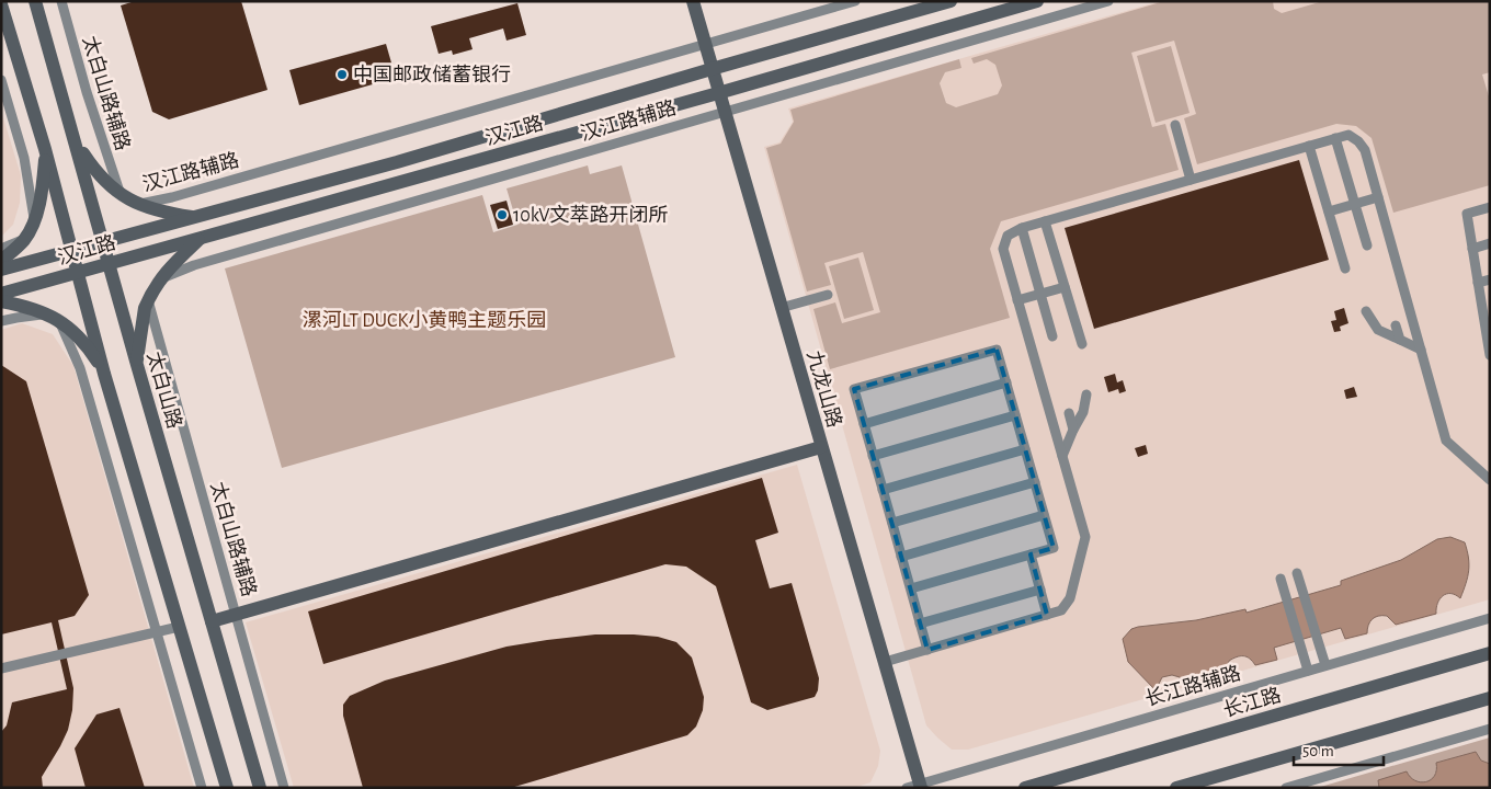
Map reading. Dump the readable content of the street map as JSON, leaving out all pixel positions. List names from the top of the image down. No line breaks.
{"streets":{"street":["太白山路辅路","汉江路辅路","汉江路","九龙山路","太白山路","长江路辅路","长江路"]},"crossings":[["汉江路辅路","九龙山路"],["汉江路","九龙山路"],["汉江路","太白山路"],["九龙山路","长江路辅路"]],"parks":["漯河LT DUCK小黄鸭主题乐园"],"places":["中国邮政储蓄银行","10kV文萃路开闭所"],"scale_bar":"50 m"}
